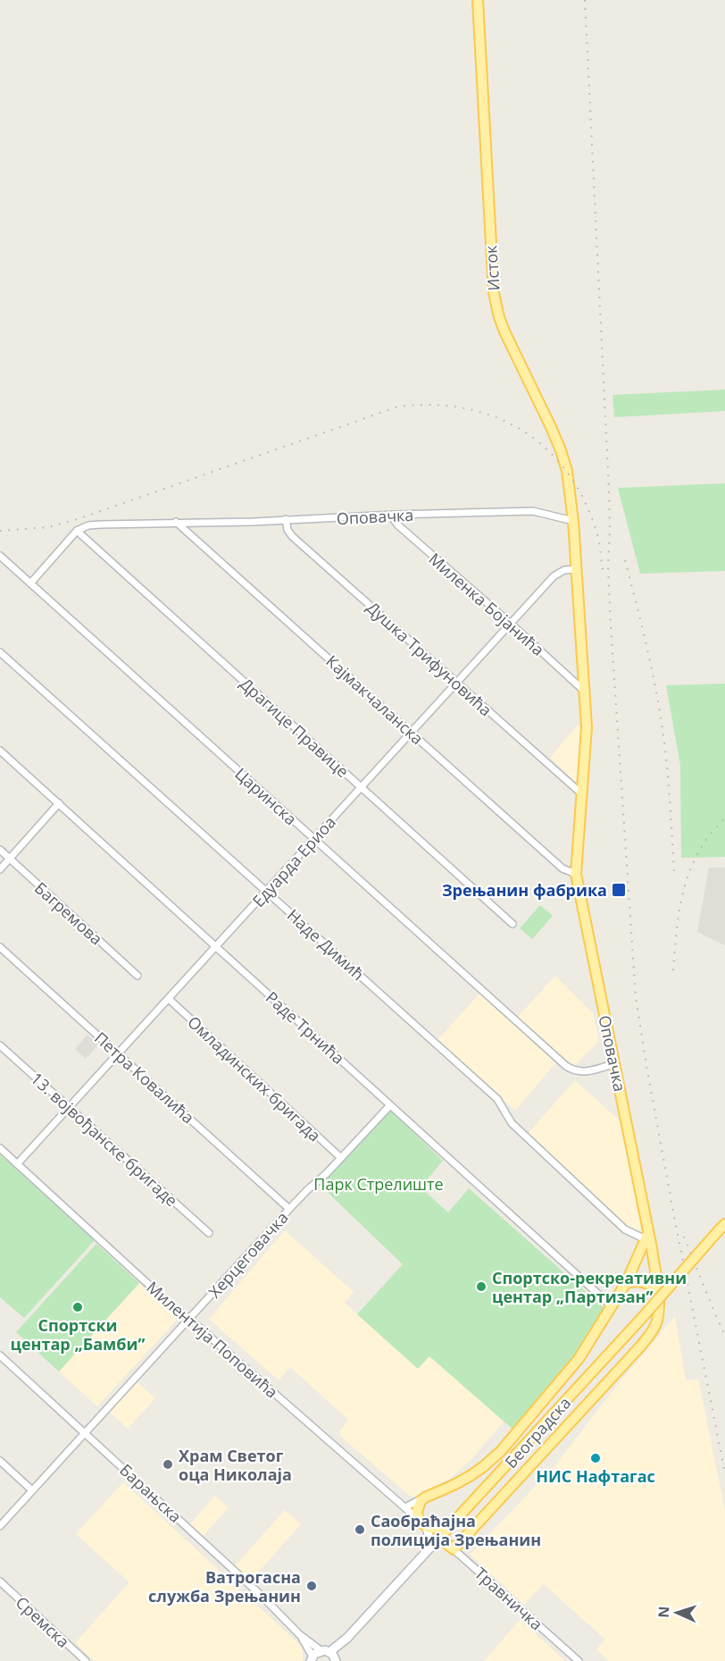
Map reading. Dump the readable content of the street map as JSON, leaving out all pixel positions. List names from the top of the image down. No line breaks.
{"streets":{"main road":["Исток","Оповачка","Београдска","Травничка"],"street":["Миленка Бојанића","Душка Трифуновића","Кајмакчаланска","Драгице Правице","Царинска","Едуарда Ериоа","Багремова","Наде Димић","Раде Трнића","Петра Ковалића","Омладинских бригада","13. војвођанске бригаде","Херцеговачка","Милентија Поповића","Барањска","Сремска"]},"crossings":[["Исток","Оповачка"],["Исток","Миленка Бојанића"],["Исток","Едуарда Ериоа"],["Оповачка","Миленка Бојанића"],["Оповачка","Душка Трифуновића"],["Оповачка","Кајмакчаланска"],["Оповачка","Драгице Правице"],["Оповачка","Царинска"],["Оповачка","Наде Димић"],["Оповачка","Травничка"],["Миленка Бојанића","Едуарда Ериоа"],["Душка Трифуновића","Едуарда Ериоа"],["Кајмакчаланска","Едуарда Ериоа"],["Драгице Правице","Едуарда Ериоа"],["Царинска","Едуарда Ериоа"],["Едуарда Ериоа","Наде Димић"],["Едуарда Ериоа","Раде Трнића"],["Едуарда Ериоа","Петра Ковалића"],["Едуарда Ериоа","Омладинских бригада"],["Едуарда Ериоа","13. војвођанске бригаде"],["Едуарда Ериоа","Милентија Поповића"],["Раде Трнића","Херцеговачка"],["Петра Ковалића","Херцеговачка"],["Омладинских бригада","Херцеговачка"],["Херцеговачка","Милентија Поповића"],["Херцеговачка","Барањска"],["Београдска","Барањска"],["Београдска","Травничка"]],"parks":["Парк Стрелиште"],"places":{"transit":["Зрењанин фабрика"],"other":["Спортско-рекреативни центар „Партизан”","Спортски центар „Бамби”","НИС Нафтагас","Храм Светог оца Николаја","Саобраћајна полиција Зрењанин","Ватрогасна служба Зрењанин"]},"north":"left"}
